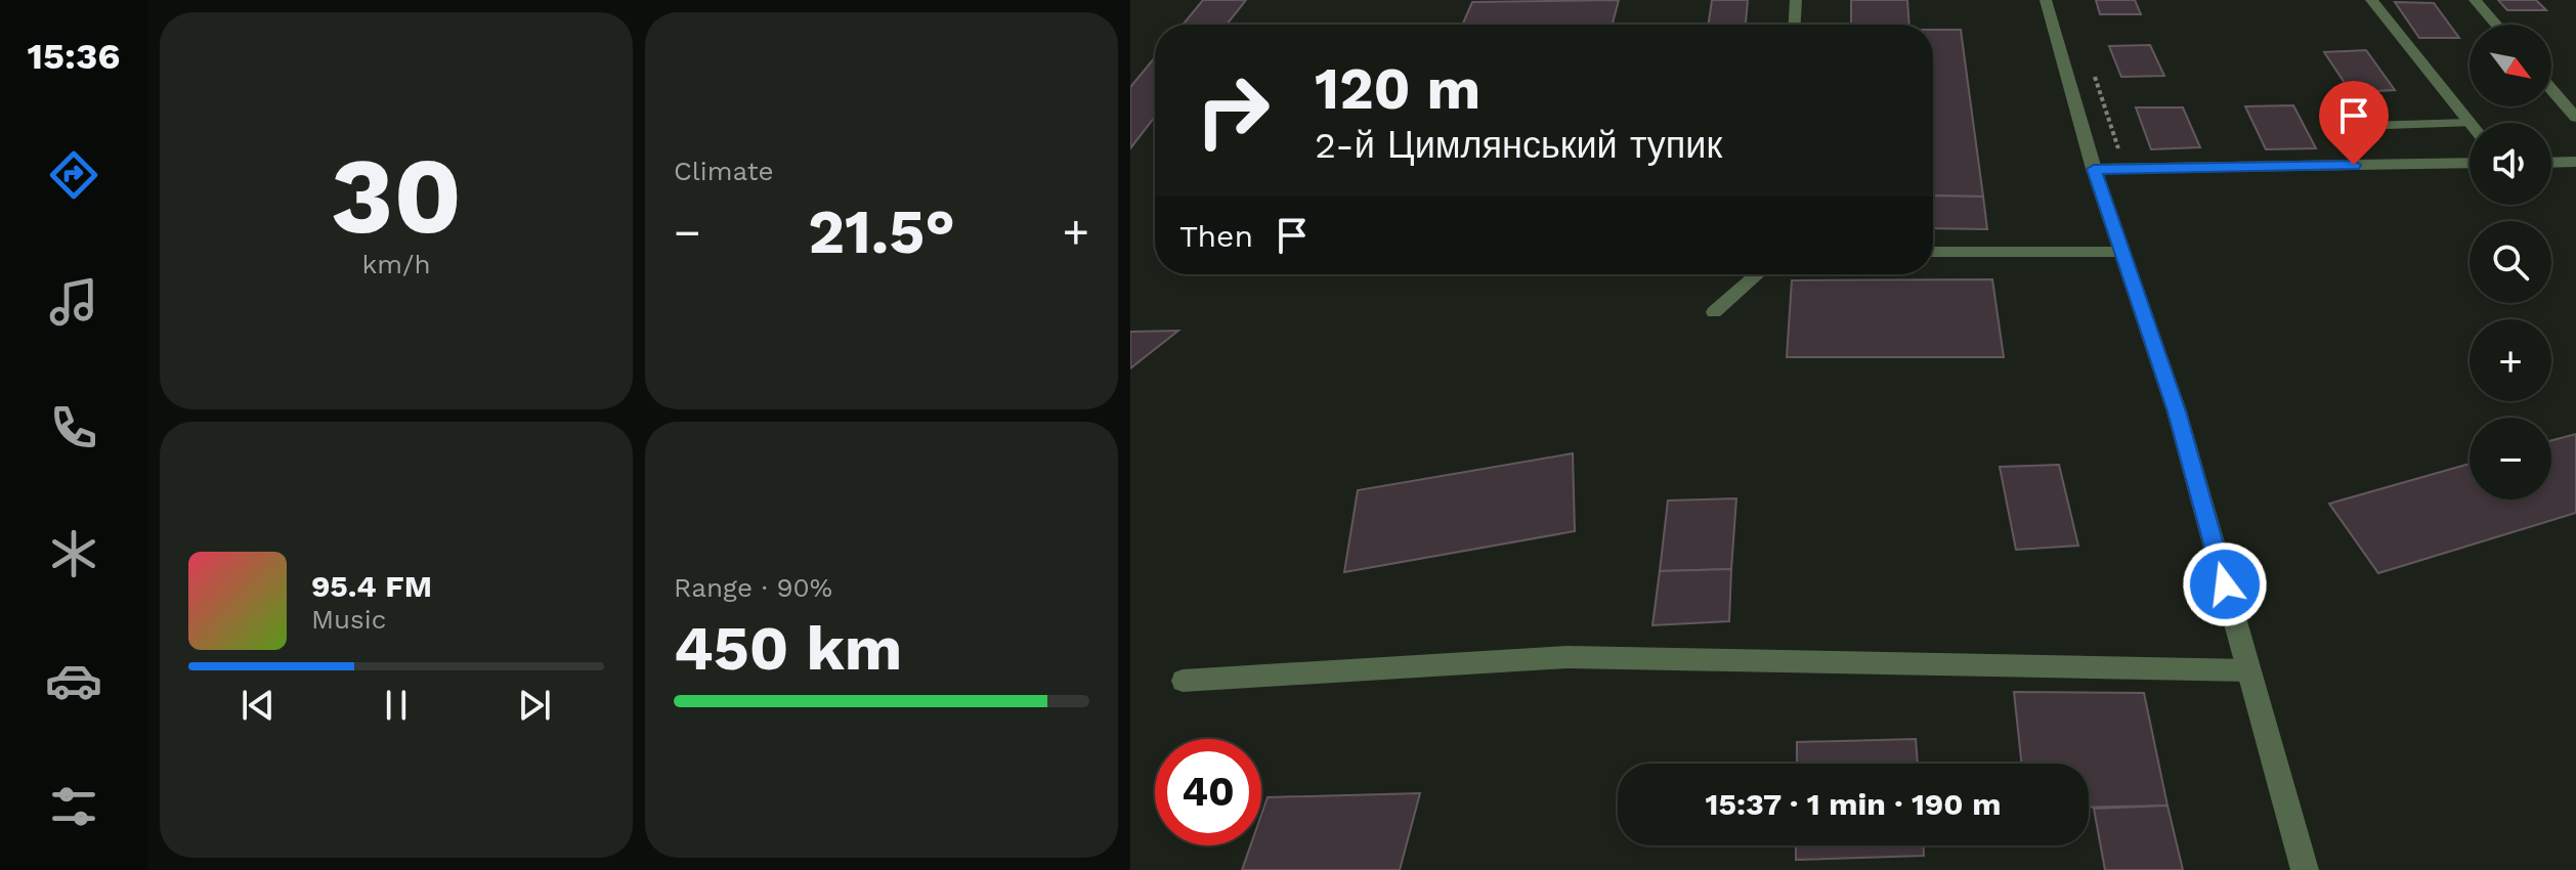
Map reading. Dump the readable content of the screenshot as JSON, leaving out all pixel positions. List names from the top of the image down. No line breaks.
{"north":"bottom right","page":{"tabs":"15:36","tile":[["30","km/h"],"Climate",["Range · 90%","450 km"]],"map_buttons":["+","−"],"turn":["120 m","2-й Цимлянський тупик"],"then":"Then","heat":["−","21.5°","+"],"song":["95.4 FM","Music"],"limit":"40","trip":"15:37 · 1 min · 190 m"}}
